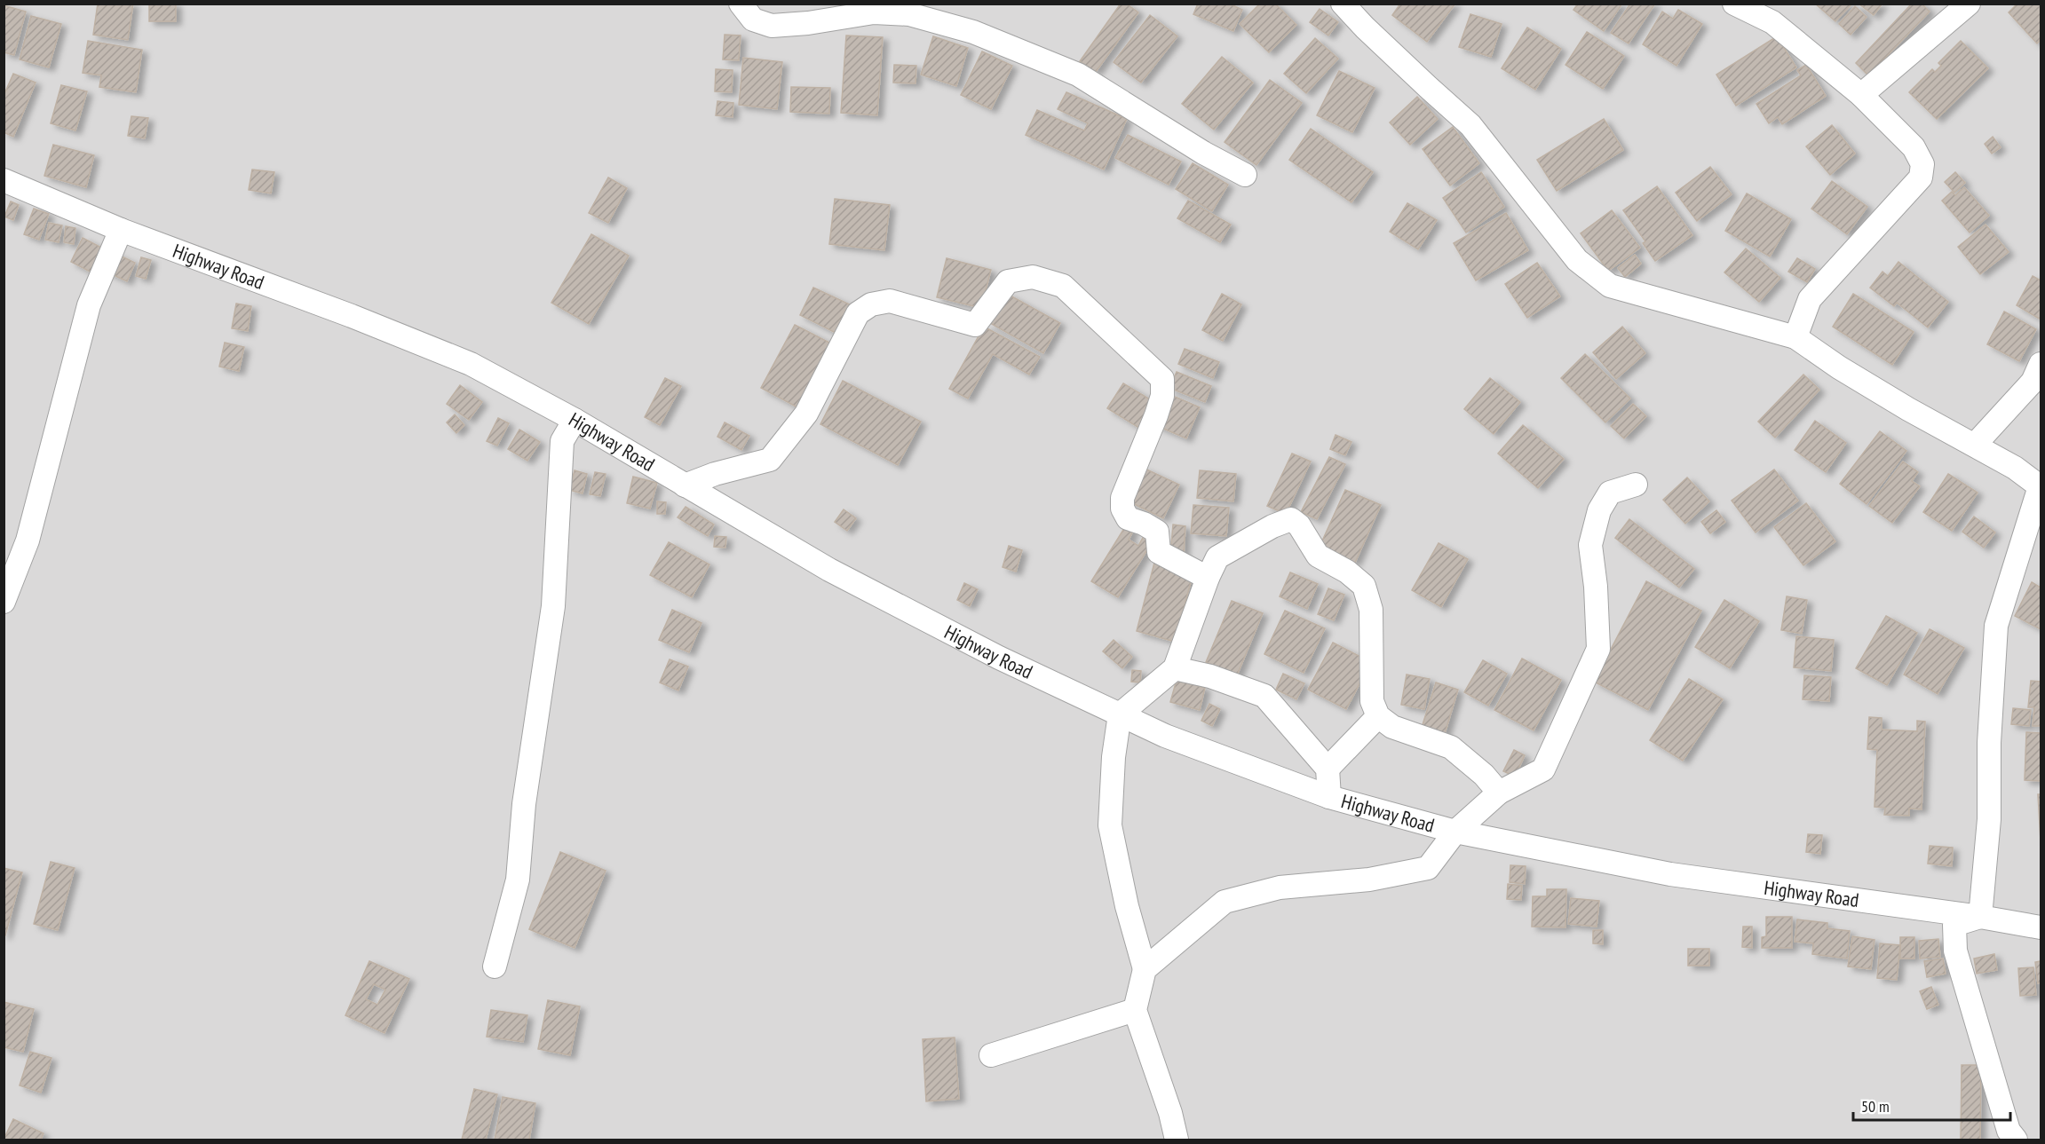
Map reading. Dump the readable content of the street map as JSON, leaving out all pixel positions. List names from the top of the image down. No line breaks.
{"streets":{"street":["Highway Road"]},"scale_bar":"50 m"}
